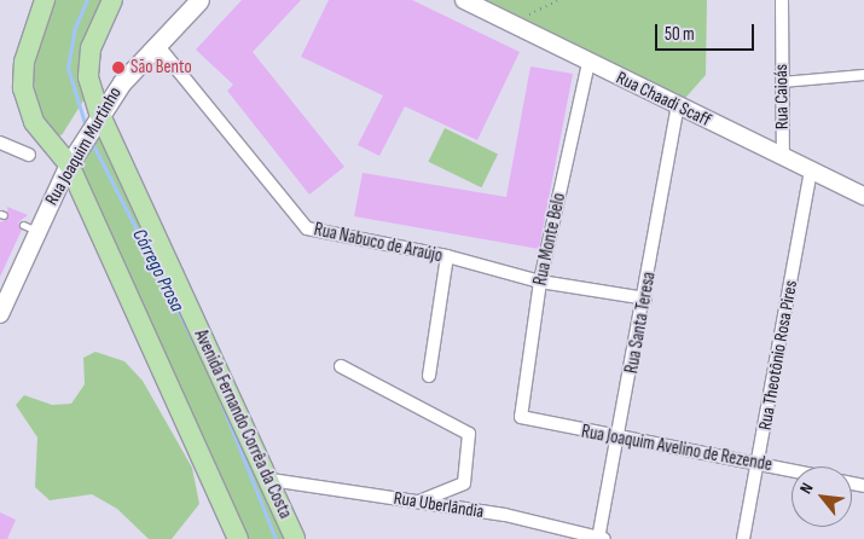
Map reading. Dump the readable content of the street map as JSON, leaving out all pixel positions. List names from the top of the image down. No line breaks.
{"streets":{"main road":["Rua Joaquim Murtinho","Avenida Fernando Corrêa da Costa"],"street":["Rua Caioás","Rua Chaadi Scaff","Rua Monte Belo","Rua Nabuco de Araújo","Rua Santa Teresa","Rua Theotônio Rosa Pires","Rua Joaquim Avelino de Rezende","Rua Uberlândia"]},"crossings":[["Rua Caioás","Rua Chaadi Scaff"],["Rua Chaadi Scaff","Rua Monte Belo"],["Rua Chaadi Scaff","Rua Santa Teresa"],["Rua Chaadi Scaff","Rua Theotônio Rosa Pires"],["Rua Joaquim Murtinho","Rua Nabuco de Araújo"],["Rua Joaquim Murtinho","Avenida Fernando Corrêa da Costa"],["Rua Monte Belo","Rua Nabuco de Araújo"],["Rua Monte Belo","Rua Joaquim Avelino de Rezende"],["Rua Nabuco de Araújo","Rua Santa Teresa"],["Rua Santa Teresa","Rua Joaquim Avelino de Rezende"],["Rua Santa Teresa","Rua Uberlândia"],["Rua Theotônio Rosa Pires","Rua Joaquim Avelino de Rezende"],["Avenida Fernando Corrêa da Costa","Rua Uberlândia"]],"water":["Córrego Prosa"],"places":["São Bento"],"scale_bar":"50 m","north":"top left"}
